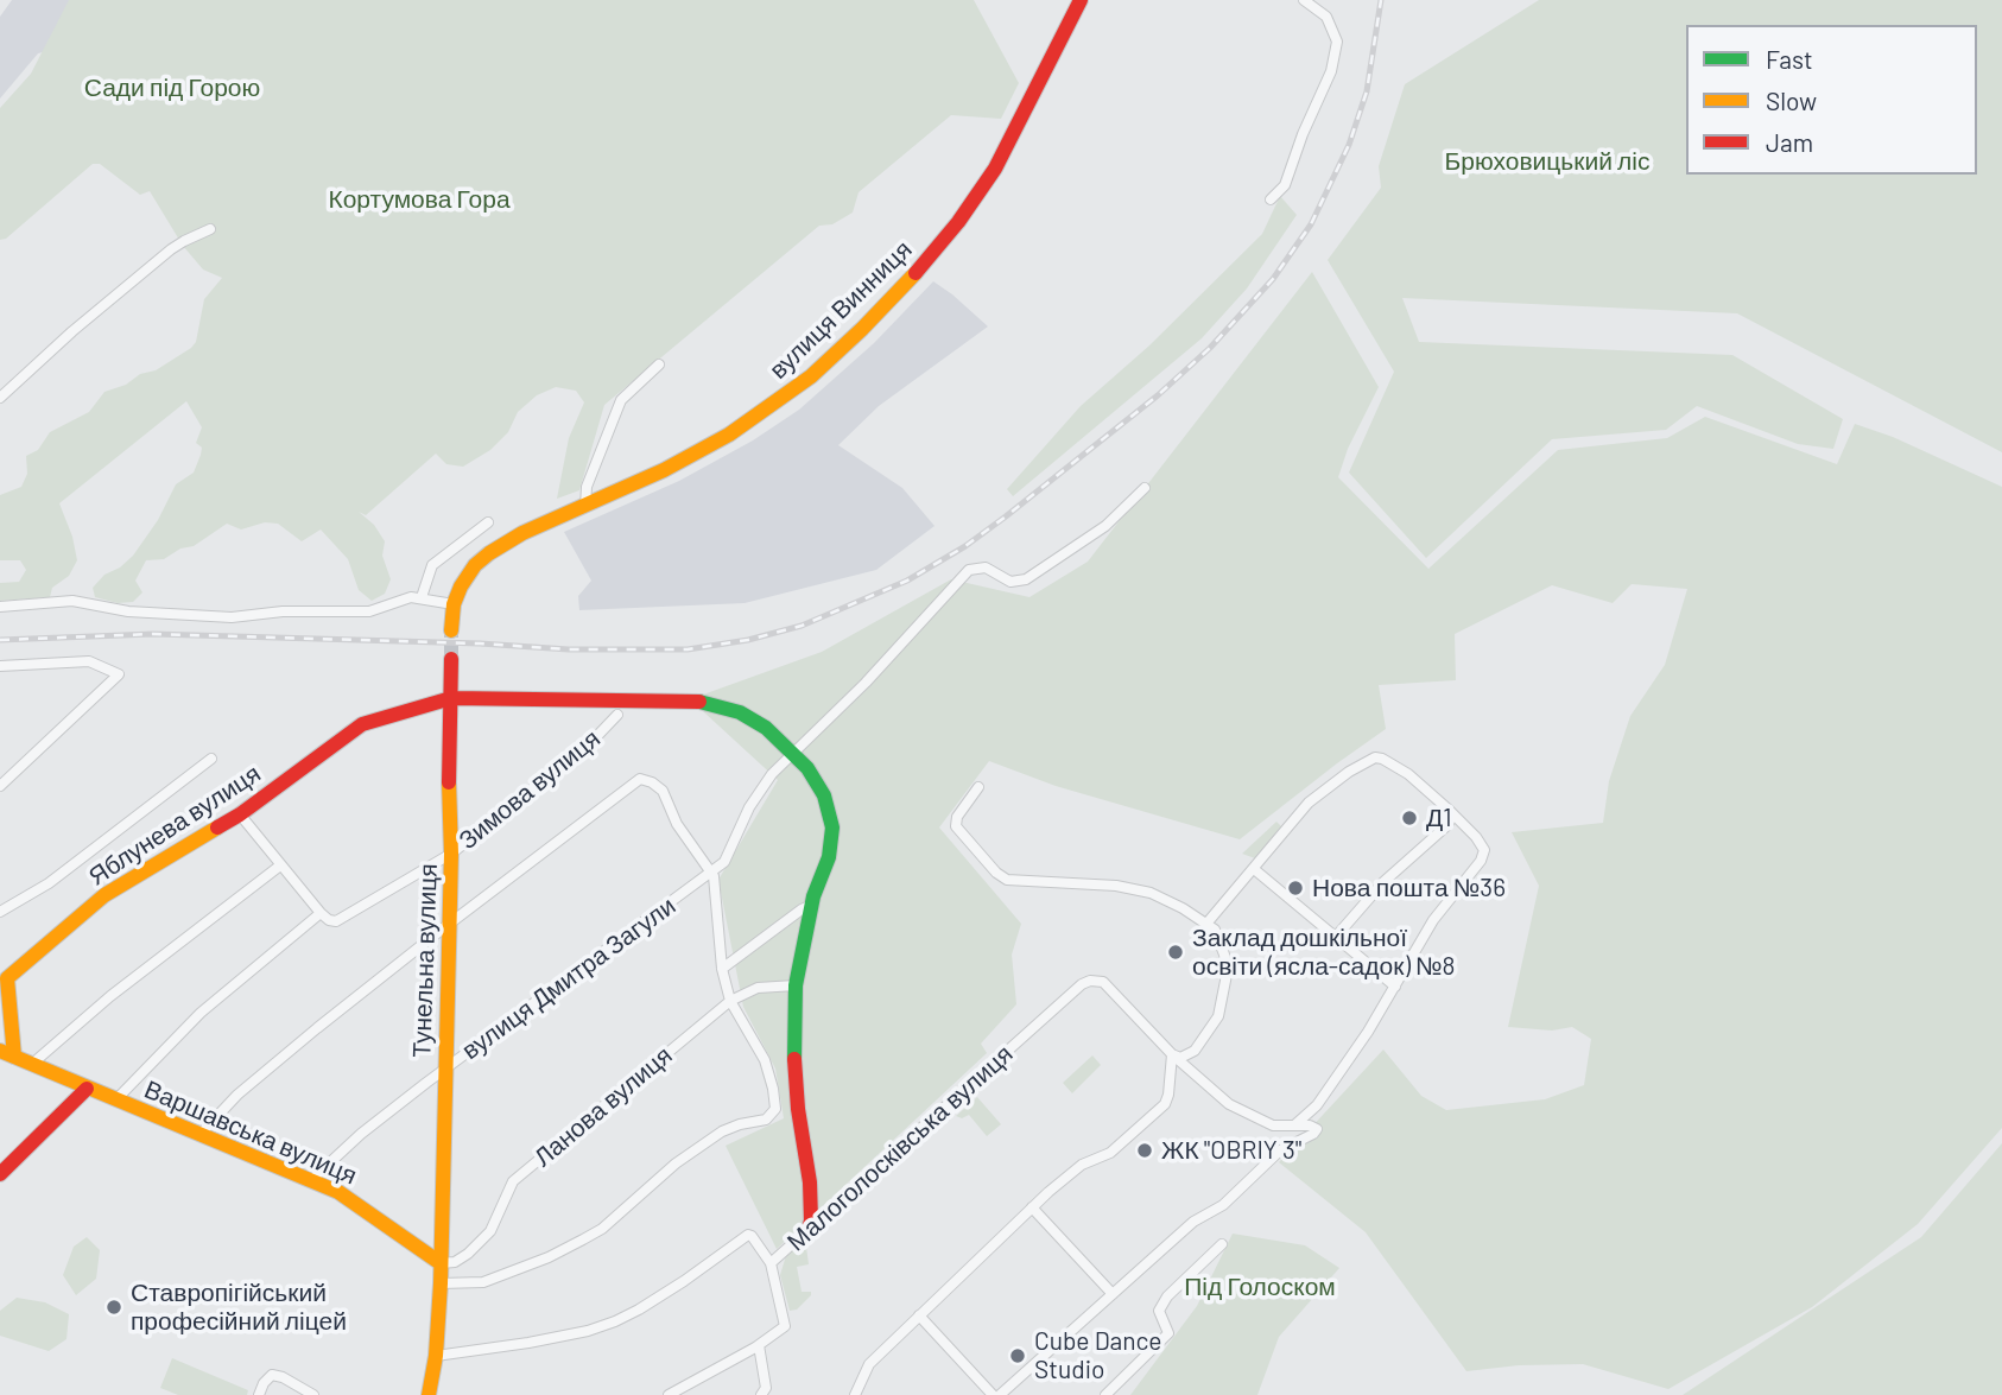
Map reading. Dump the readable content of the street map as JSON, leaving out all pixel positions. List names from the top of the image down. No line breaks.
{"streets":{"street":["вулиця Винниця","Зимова вулиця","Яблунева вулиця","Тунельна вулиця","вулиця Дмитра Загули","Ланова вулиця","Варшавська вулиця","Малоголосківська вулиця"]},"crossings":[["Зимова вулиця","Тунельна вулиця"],["Яблунева вулиця","Тунельна вулиця"],["Яблунева вулиця","Ланова вулиця"],["Яблунева вулиця","Варшавська вулиця"],["Яблунева вулиця","Малоголосківська вулиця"],["Тунельна вулиця","вулиця Дмитра Загули"],["Тунельна вулиця","Ланова вулиця"],["Тунельна вулиця","Варшавська вулиця"],["вулиця Дмитра Загули","Варшавська вулиця"],["Ланова вулиця","Варшавська вулиця"]],"parks":["Сади під Горою","Брюховицький ліс","Кортумова Гора","Під Голоском"],"places":["Д1","Нова пошта №36","Заклад дошкільної освіти (ясла-садок) №8","ЖК \"OBRIY 3\"","Ставропігійський професійний ліцей","Cube Dance Studio"],"legend":["Fast","Slow","Jam"]}
